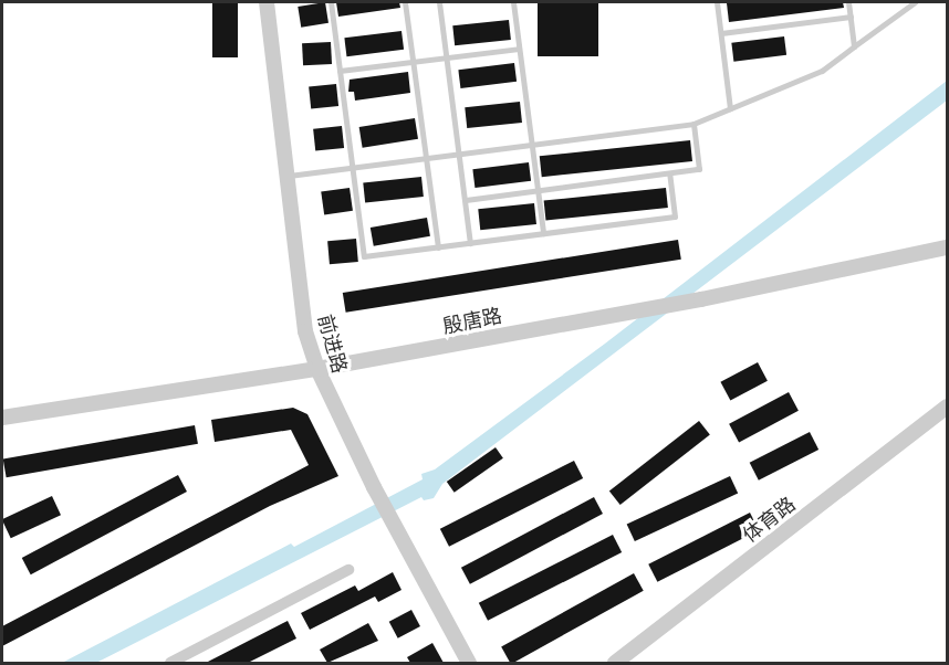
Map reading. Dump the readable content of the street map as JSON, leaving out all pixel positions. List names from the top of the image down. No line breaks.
{"streets":{"street":["殷唐路","前进路","体育路"]},"crossings":[["殷唐路","前进路"]]}
